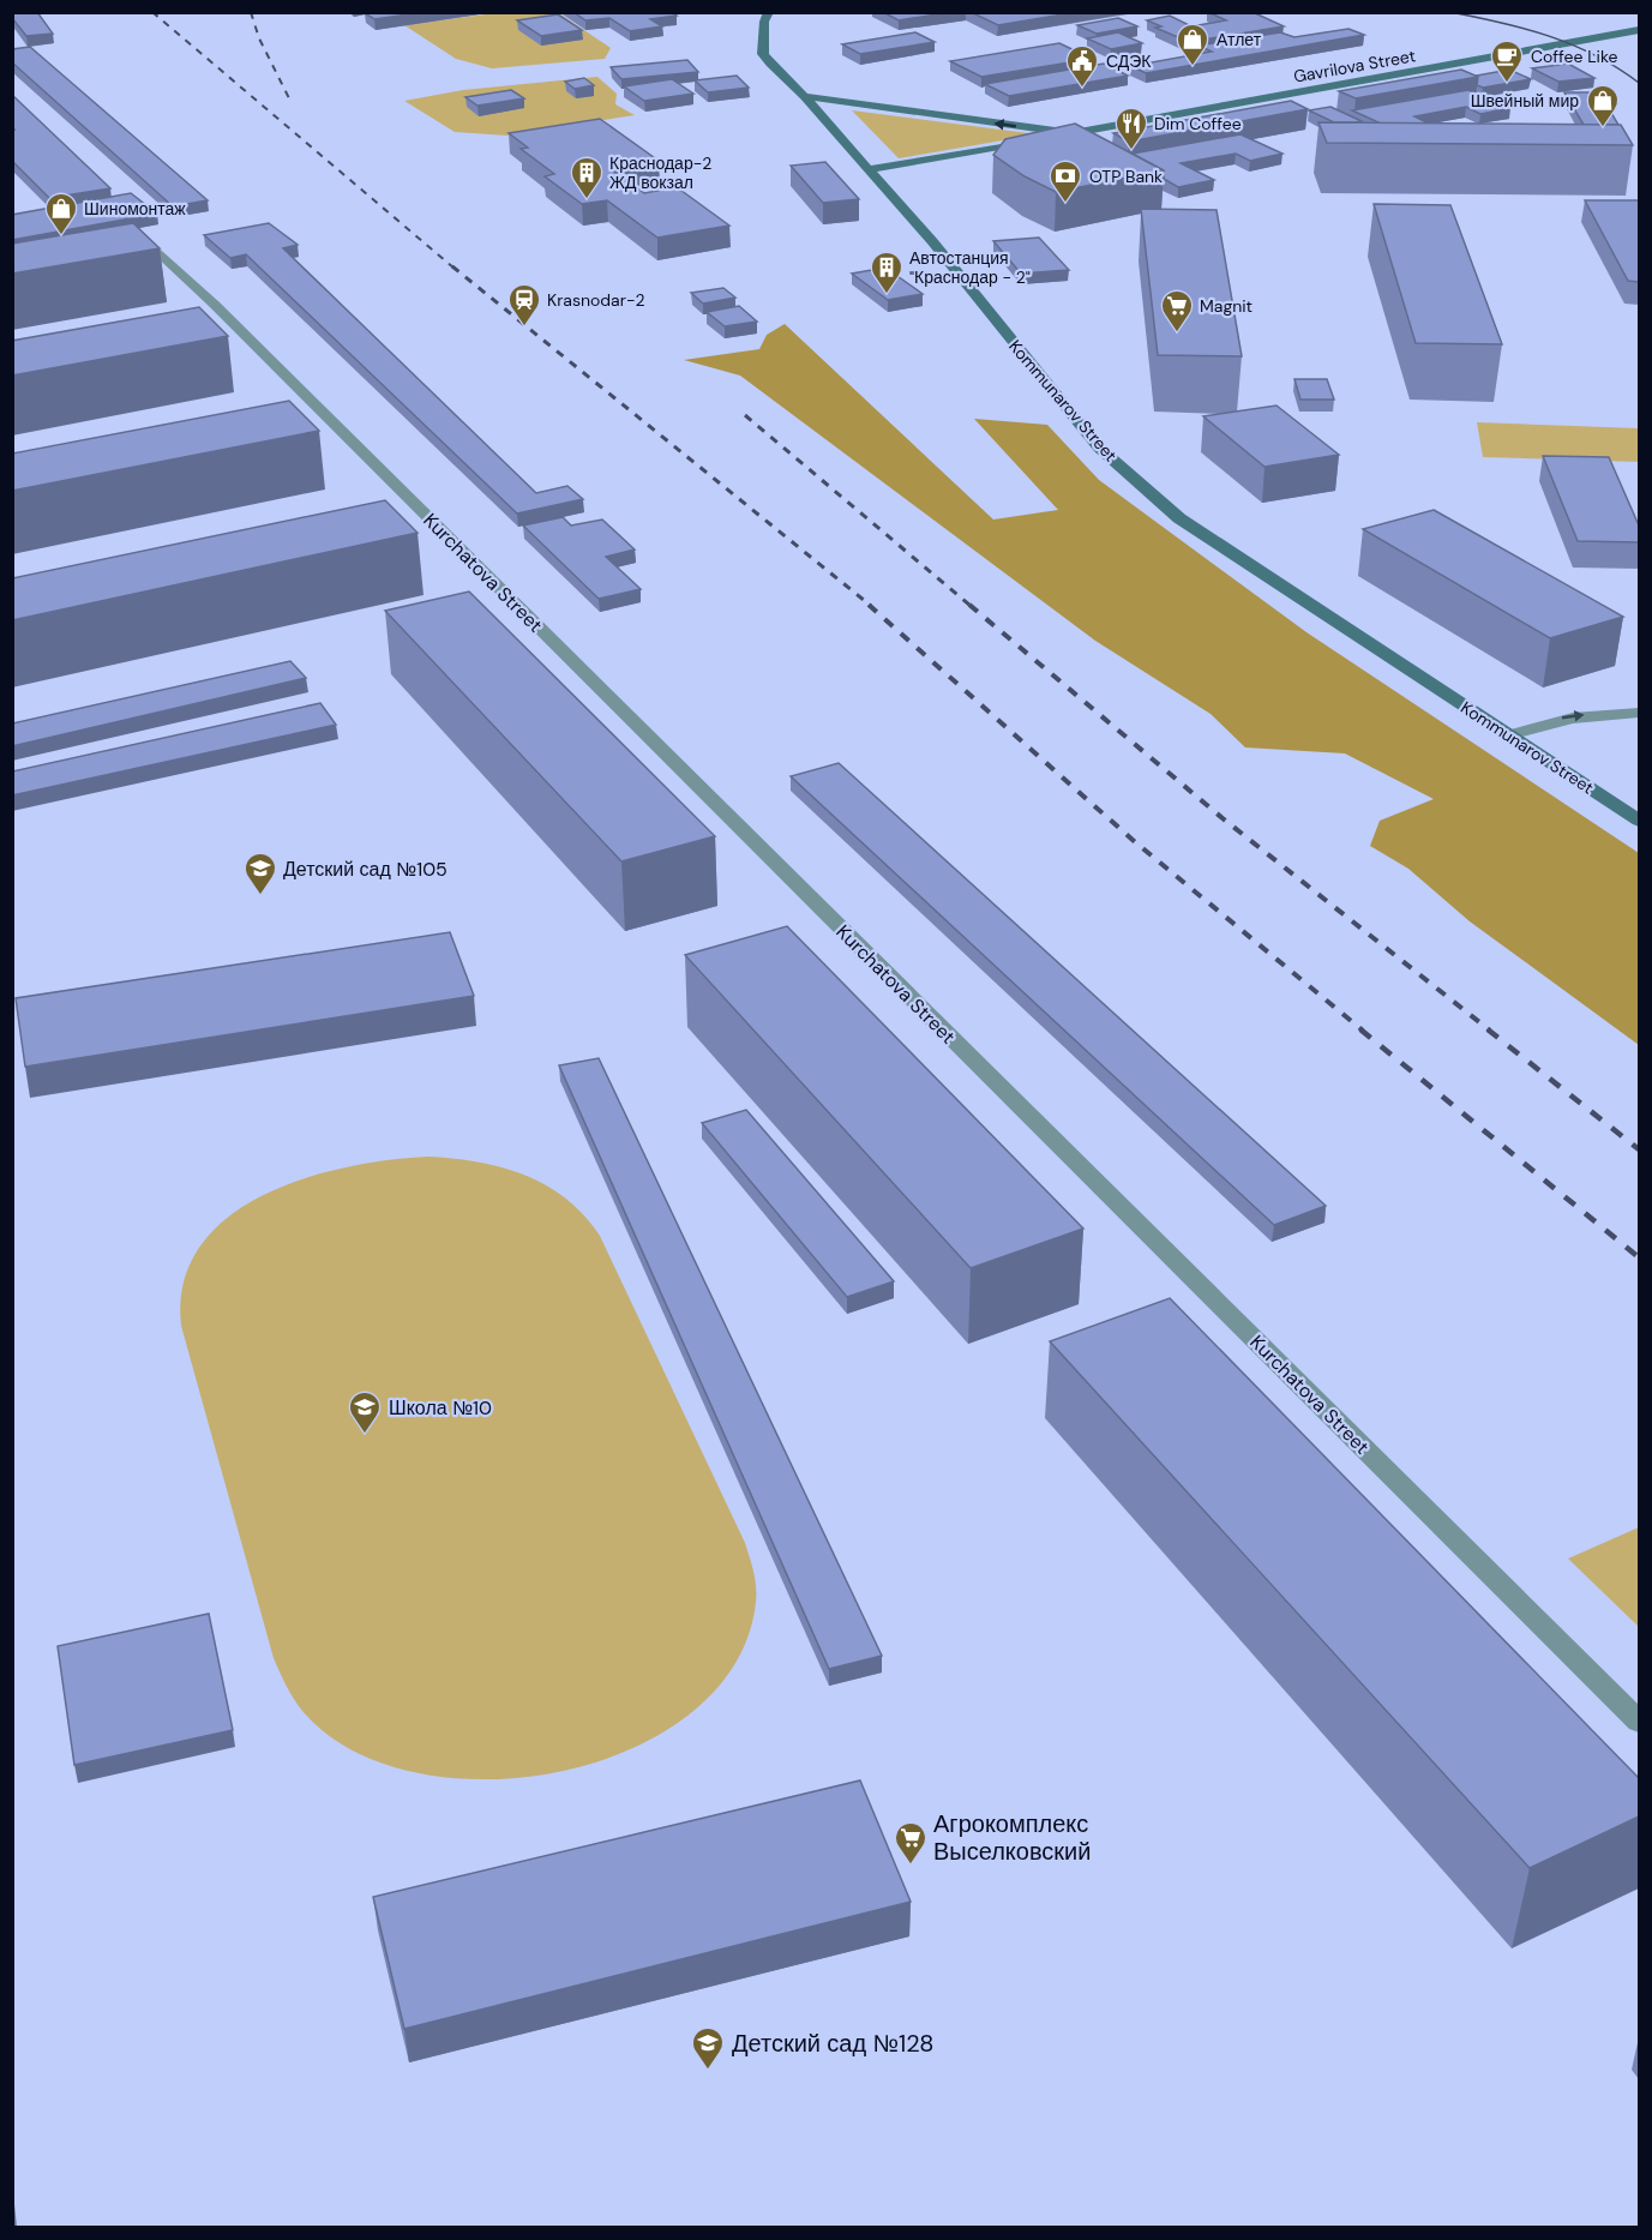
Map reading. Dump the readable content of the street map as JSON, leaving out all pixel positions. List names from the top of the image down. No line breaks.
{"streets":{"main road":["Gavrilova Street","Kommunarov Street"],"street":["Kurchatova Street"]},"crossings":[["Gavrilova Street","Kommunarov Street"]],"places":{"shop":["Атлет","Швейный мир","Шиномонтаж"],"cafe":["Coffee Like"],"public building":["СДЭК"],"restaurant":["Dim Coffee"],"building":["Краснодар-2 ЖД вокзал","Автостанция \"Краснодар - 2\""],"bank":["OTP Bank"],"station":["Krasnodar-2"],"supermarket":["Magnit","Агрокомплекс Выселковский"],"school or university":["Детский сад №105","Школа №10","Детский сад №128"]}}
